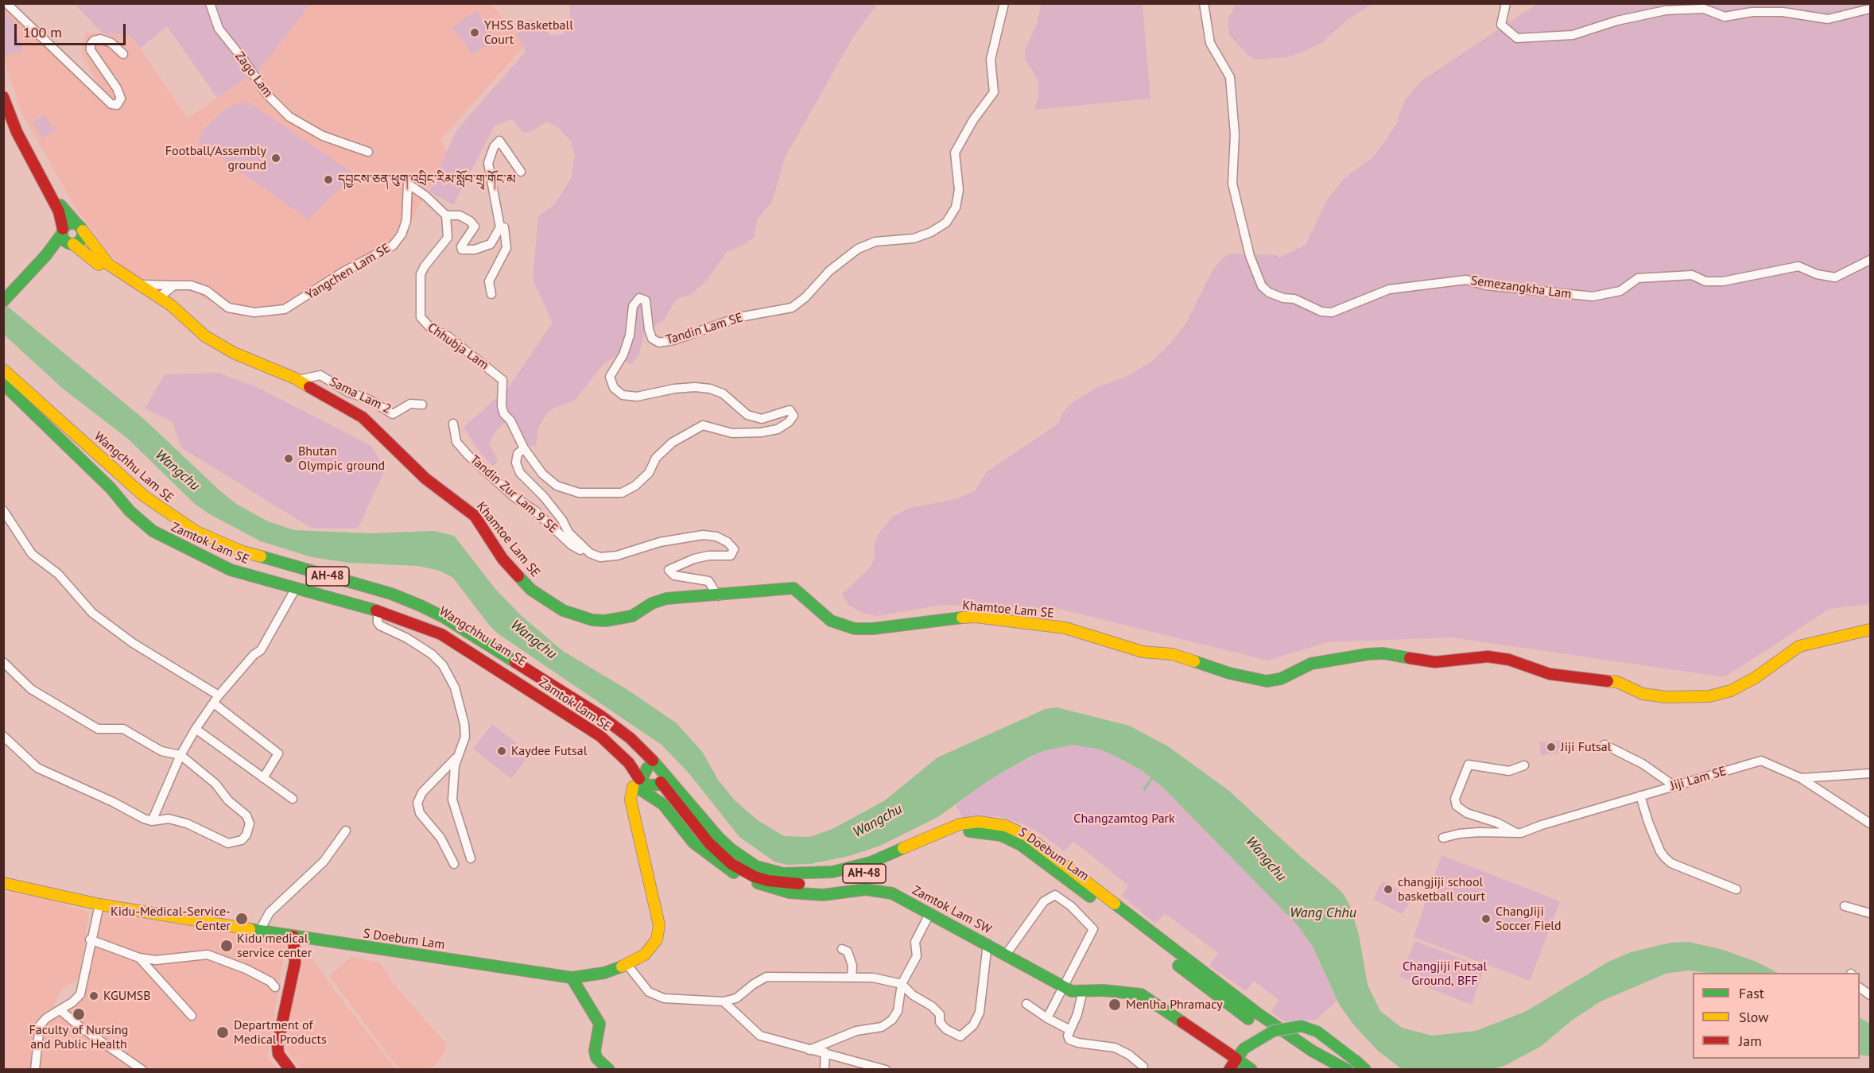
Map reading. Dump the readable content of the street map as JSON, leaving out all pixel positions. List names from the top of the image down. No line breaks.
{"streets":{"main road":["Wangchhu Lam SE","Khamtoe Lam SE","Zamtok Lam SE","AH-48","S Doebum Lam","Zamtok Lam SW"],"street":["Zago Lam","Yangchen Lam SE","Semezangkha Lam","Tandin Lam SE","Chhubja Lam","Sama Lam 2","Tandin Zur Lam 9 SE","Jiji Lam SE"]},"crossings":[["Yangchen Lam SE","Chhubja Lam"],["Tandin Lam SE","Chhubja Lam"],["Sama Lam 2","Khamtoe Lam SE"],["Wangchhu Lam SE","S Doebum Lam"],["Zamtok Lam SE","S Doebum Lam"],["Zamtok Lam SE","Zamtok Lam SW"],["S Doebum Lam","Zamtok Lam SW"]],"water":["Wangchu","Wang Chhu"],"parks":["Changzamtog Park","Changjiji Futsal Ground, BFF"],"places":["YHSS Basketball Court","Football/Assembly ground","དབྱངས་ཅན་ཕུག་འབྲིང་རིམ་སློབ་གྲྭ་གོང་མ","Bhutan Olympic ground","Jiji Futsal","Kaydee Futsal","changjiji school basketball court","Kidu-Medical-Service- Center","ChangJiji Soccer Field","Kidu medical service center","KGUMSB","Menlha Phramacy","Faculty of Nursing and Public Health","Department of Medical Products"],"legend":["Fast","Slow","Jam"],"scale_bar":"100 m"}
